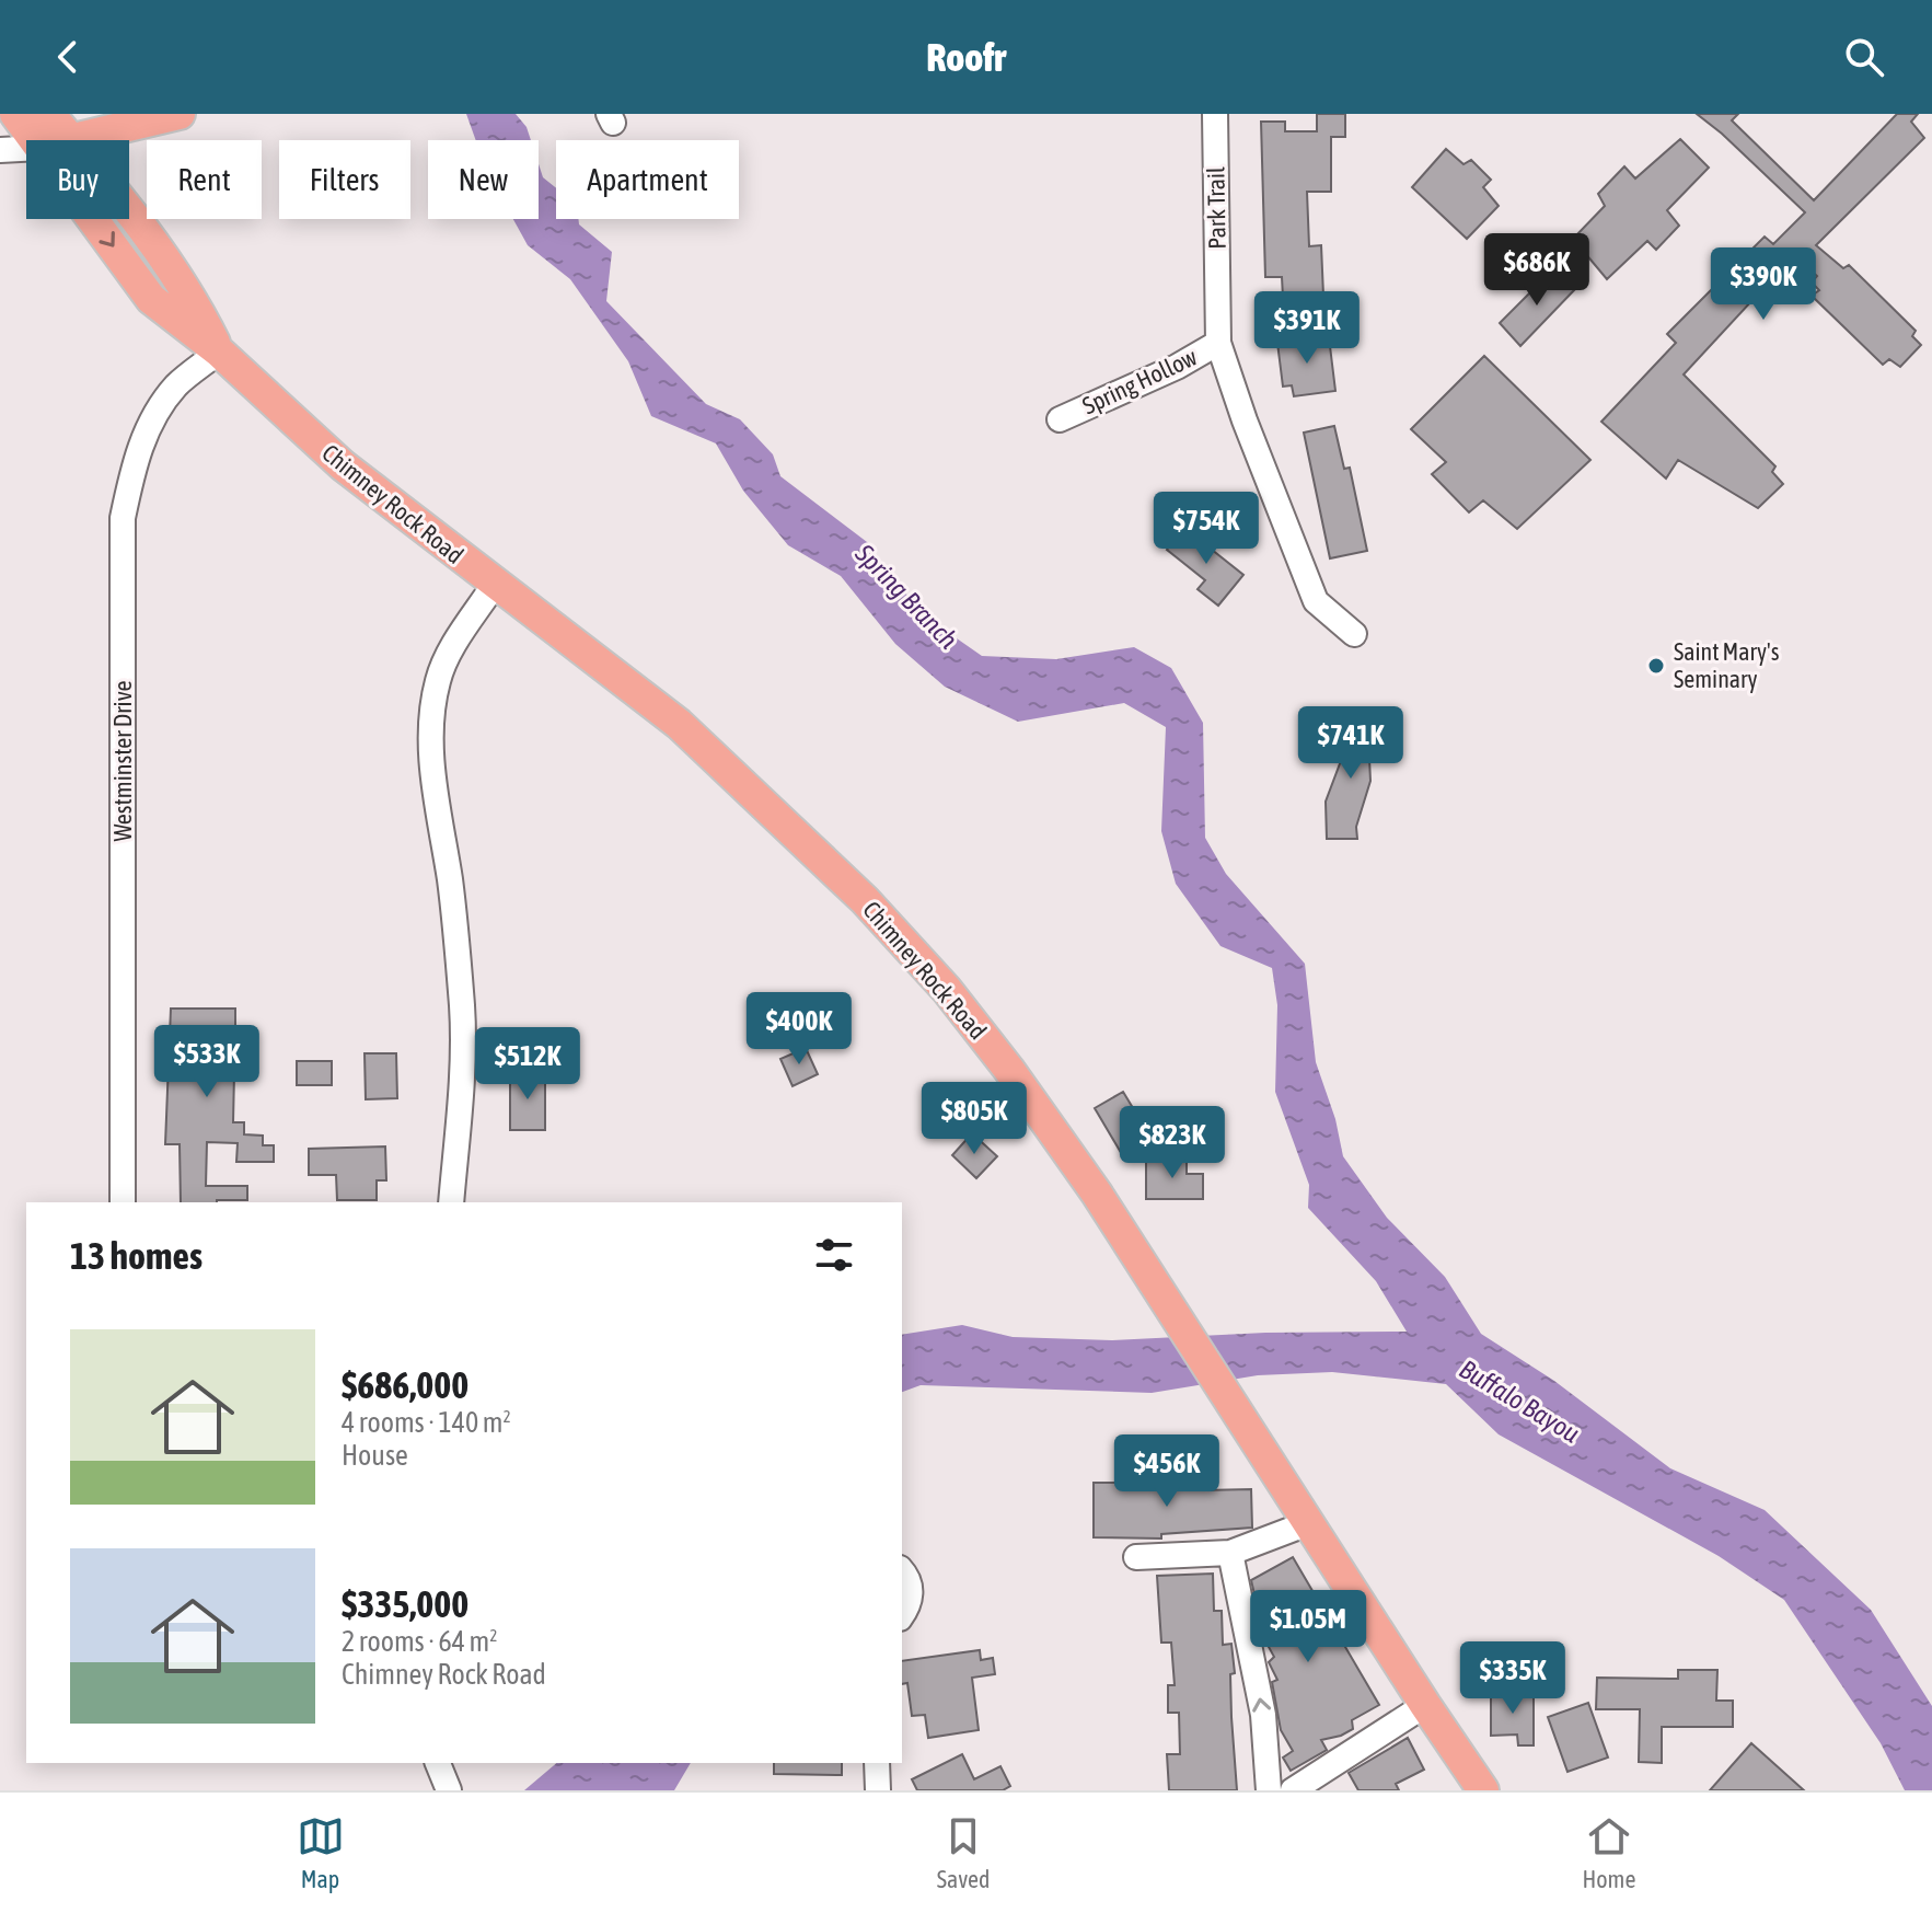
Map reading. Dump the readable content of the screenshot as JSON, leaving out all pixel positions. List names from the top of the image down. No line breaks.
{"streets":{"main road":["Chimney Rock Road"],"street":["Park Trail","Spring Hollow","Westminster Drive"]},"crossings":[["Park Trail","Spring Hollow"],["Chimney Rock Road","Westminster Drive"]],"water":["Spring Branch","Buffalo Bayou"],"places":["Saint Mary's Seminary"],"page":{"header":"Roofr","chip":["Buy","Rent","Filters","New","Apartment"],"price":["$686K","$390K","$391K","$754K","$741K","$400K","$533K","$512K","$805K","$823K","$456K","$1.05M","$335K"],"heading":"13 homes","list":[{"name":"$686,000","note":"4 rooms · 140 m² · House"},{"name":"$335,000","note":"2 rooms · 64 m² · Chimney Rock Road"}],"tabs":["Map","Saved","Home"]}}
